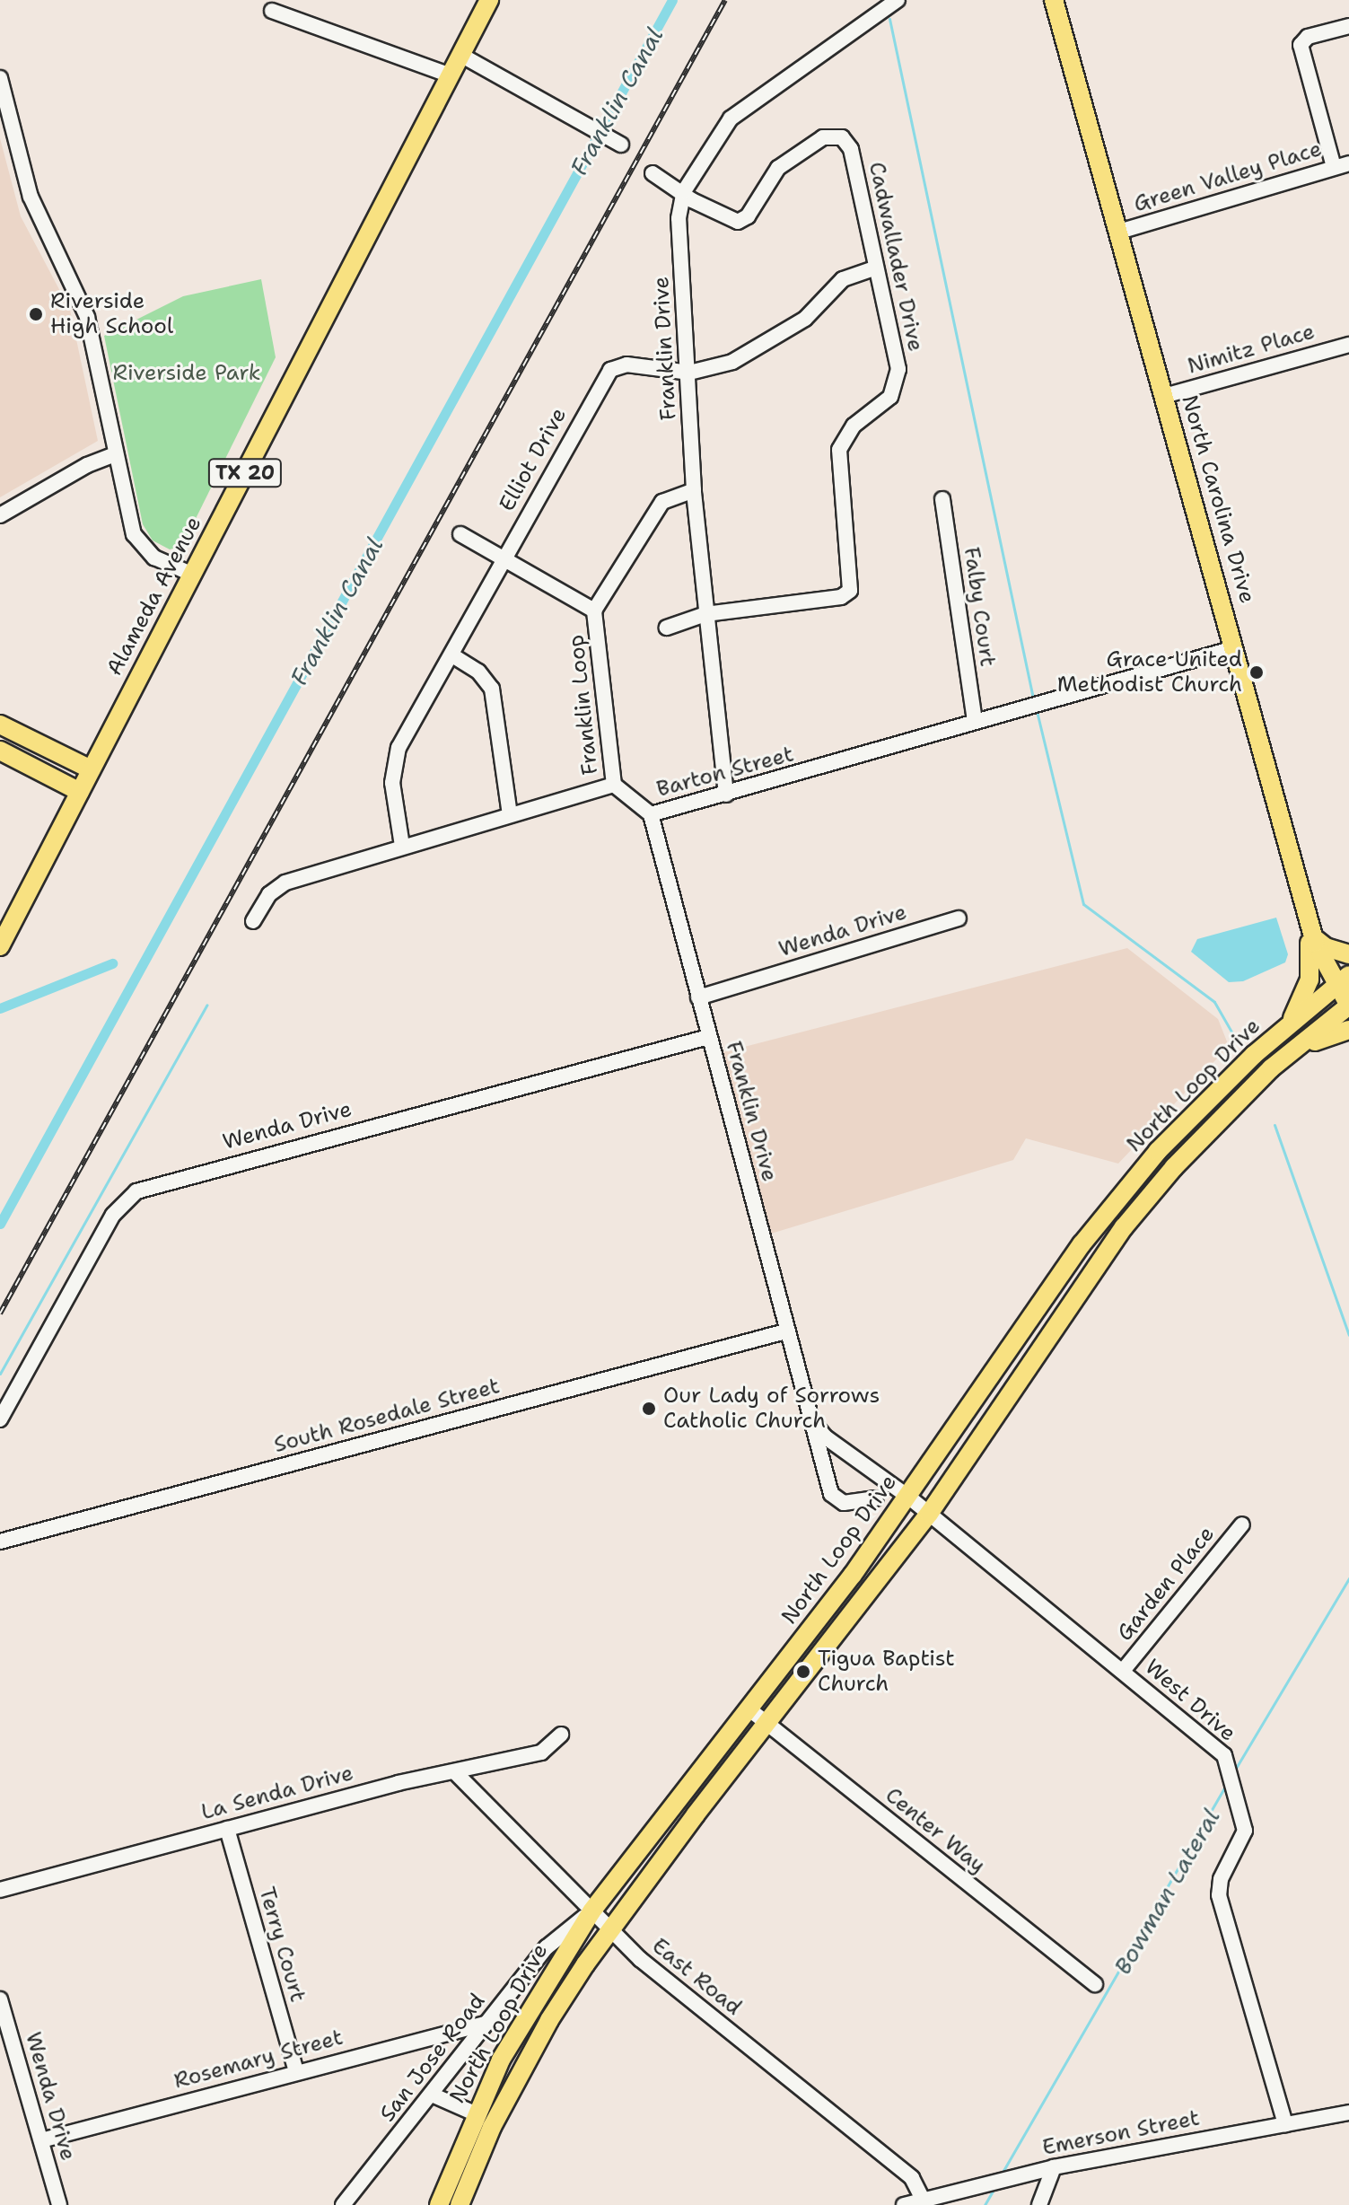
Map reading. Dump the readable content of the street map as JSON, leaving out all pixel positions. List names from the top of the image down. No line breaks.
{"streets":{"main road":["TX 20","North Carolina Drive","Alameda Avenue","North Loop Drive"],"street":["Green Valley Place","Cadwallader Drive","Franklin Drive","Nimitz Place","Elliot Drive","Falby Court","Franklin Loop","Barton Street","Wenda Drive","South Rosedale Street","Garden Place","West Drive","La Senda Drive","Center Way","Terry Court","East Road","San Jose Road","Rosemary Street","Emerson Street"]},"crossings":[["Green Valley Place","North Carolina Drive"],["Cadwallader Drive","Franklin Drive"],["Cadwallader Drive","Elliot Drive"],["Franklin Drive","Elliot Drive"],["Franklin Drive","Franklin Loop"],["Franklin Drive","Barton Street"],["Franklin Drive","Wenda Drive"],["Franklin Drive","North Loop Drive"],["Franklin Drive","South Rosedale Street"],["Franklin Drive","West Drive"],["Nimitz Place","North Carolina Drive"],["North Carolina Drive","Barton Street"],["North Carolina Drive","North Loop Drive"],["Falby Court","Barton Street"],["Franklin Loop","Barton Street"],["Wenda Drive","Rosemary Street"],["North Loop Drive","West Drive"],["North Loop Drive","Center Way"],["North Loop Drive","East Road"],["North Loop Drive","San Jose Road"],["Garden Place","West Drive"],["West Drive","Emerson Street"],["La Senda Drive","Terry Court"],["La Senda Drive","East Road"],["Terry Court","Rosemary Street"],["East Road","San Jose Road"],["East Road","Emerson Street"],["San Jose Road","Rosemary Street"]],"water":["Franklin Canal","Bowman Lateral"],"parks":["Riverside Park"],"places":["Riverside High School","Grace United Methodist Church","Our Lady of Sorrows Catholic Church","Tigua Baptist Church"]}
